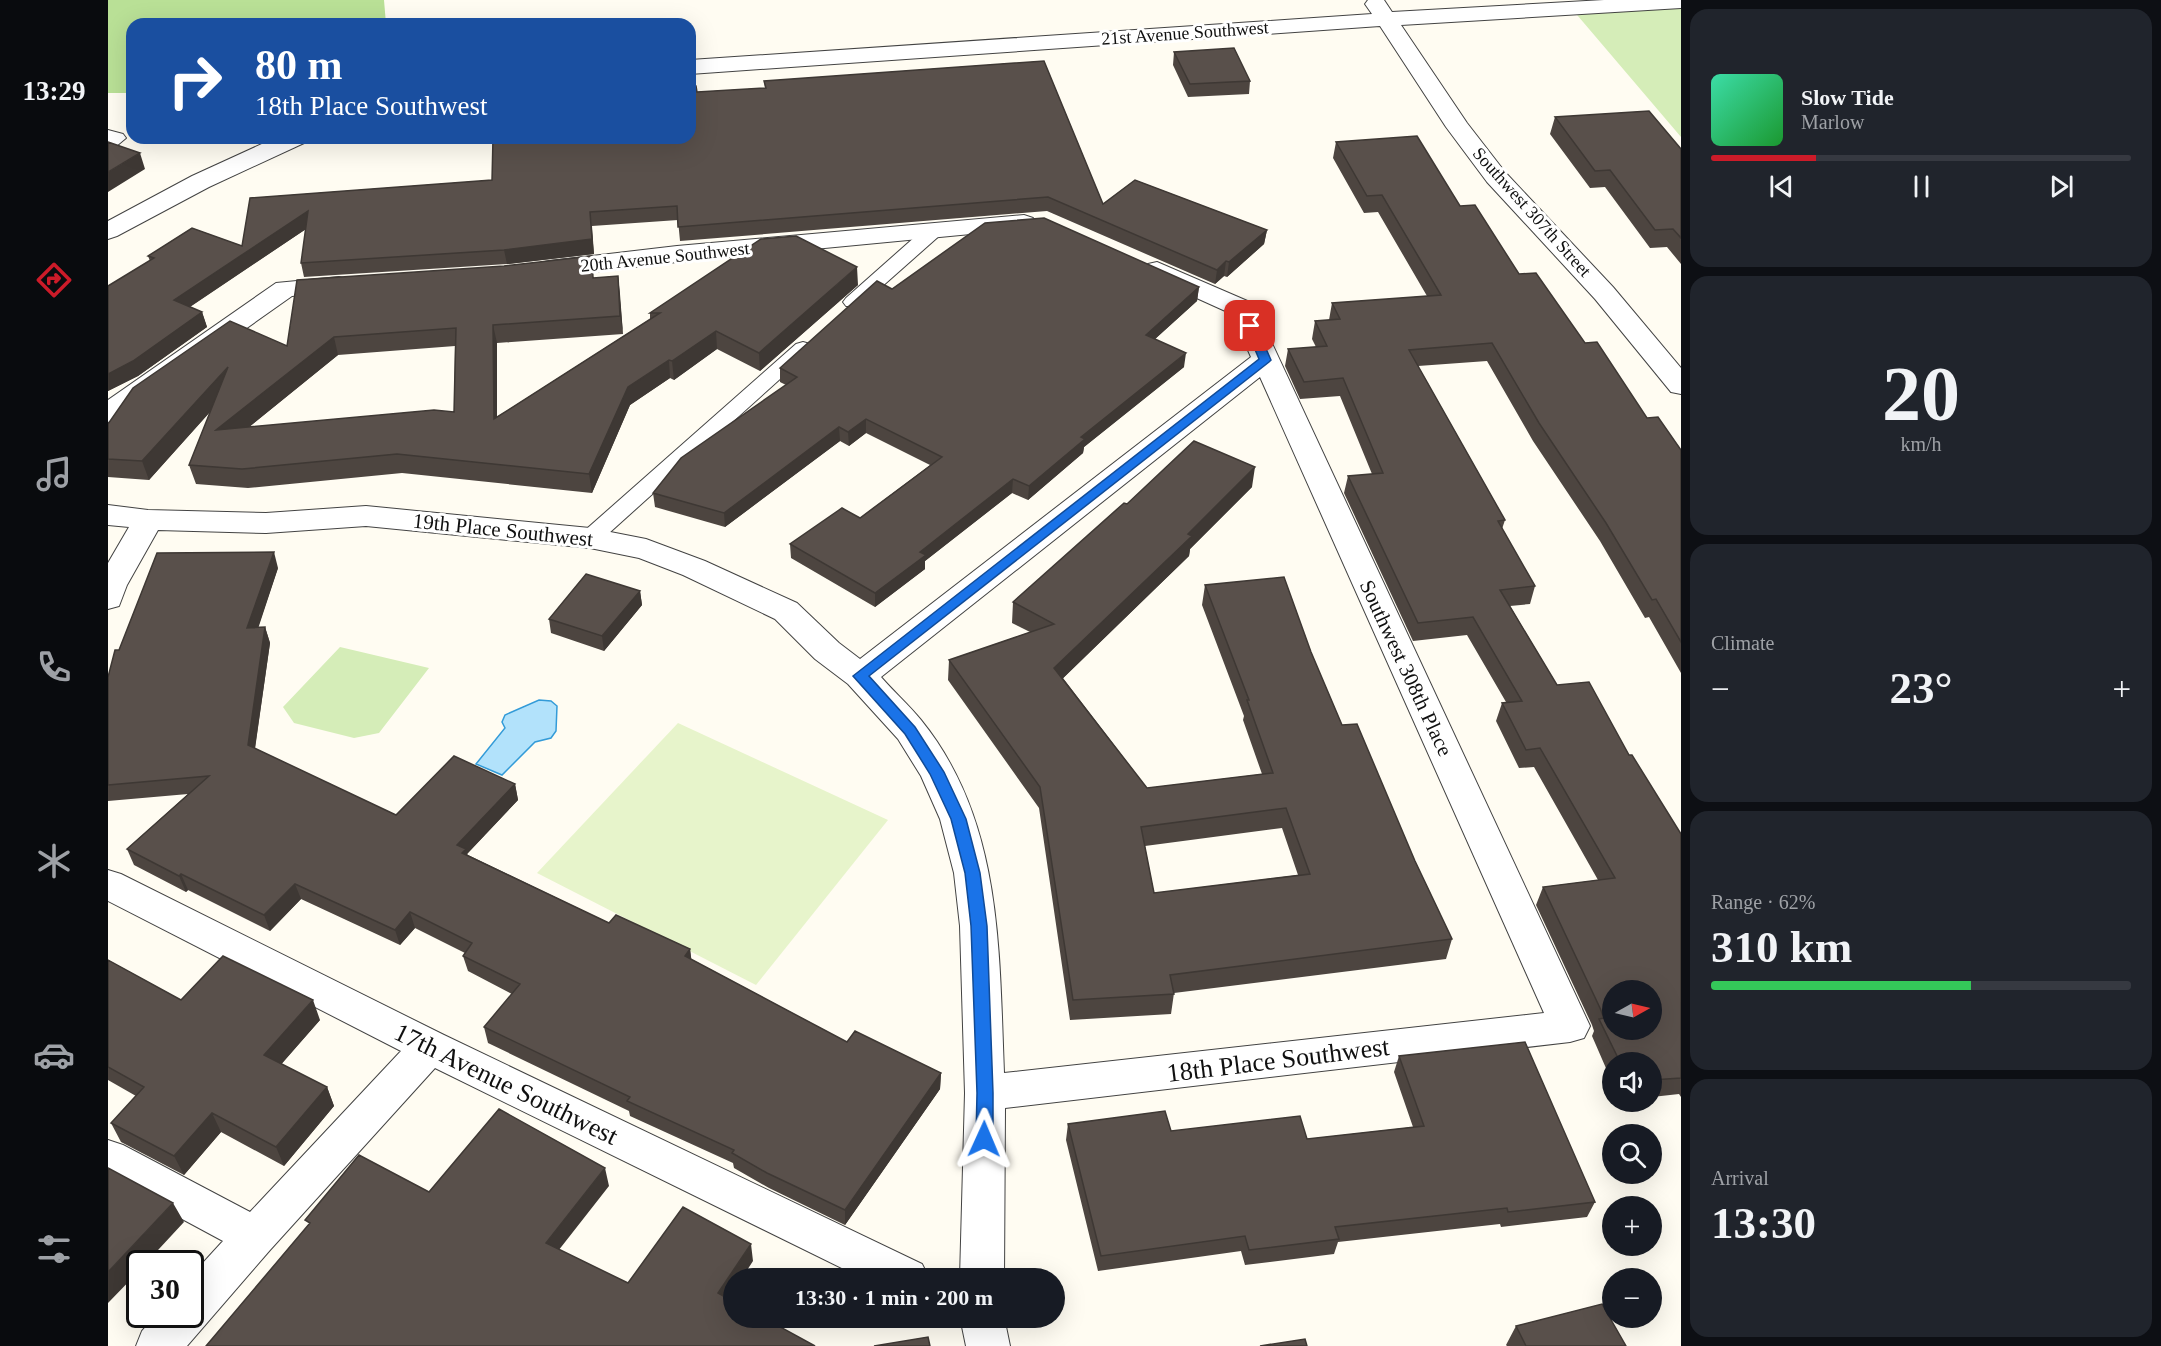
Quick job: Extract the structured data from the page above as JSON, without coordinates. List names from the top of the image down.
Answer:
{
  "streets": {
    "street": [
      "21st Avenue Southwest",
      "Southwest 307th Street",
      "20th Avenue Southwest",
      "19th Place Southwest",
      "Southwest 308th Place",
      "18th Place Southwest",
      "17th Avenue Southwest"
    ]
  },
  "crossings": [
    ["21st Avenue Southwest", "Southwest 307th Street"],
    ["19th Place Southwest", "18th Place Southwest"],
    ["Southwest 308th Place", "18th Place Southwest"]
  ],
  "north": "right",
  "page": {
    "tabs": "13:29",
    "turn": ["80 m", "18th Place Southwest"],
    "song": ["Slow Tide", "Marlow"],
    "tile": [
      ["20", "km/h"],
      "Climate",
      ["Range · 62%", "310 km"],
      ["Arrival", "13:30"]
    ],
    "heat": ["−", "23°", "+"],
    "map_buttons": ["+", "−"],
    "limit": "30",
    "trip": "13:30 · 1 min · 200 m"
  }
}
